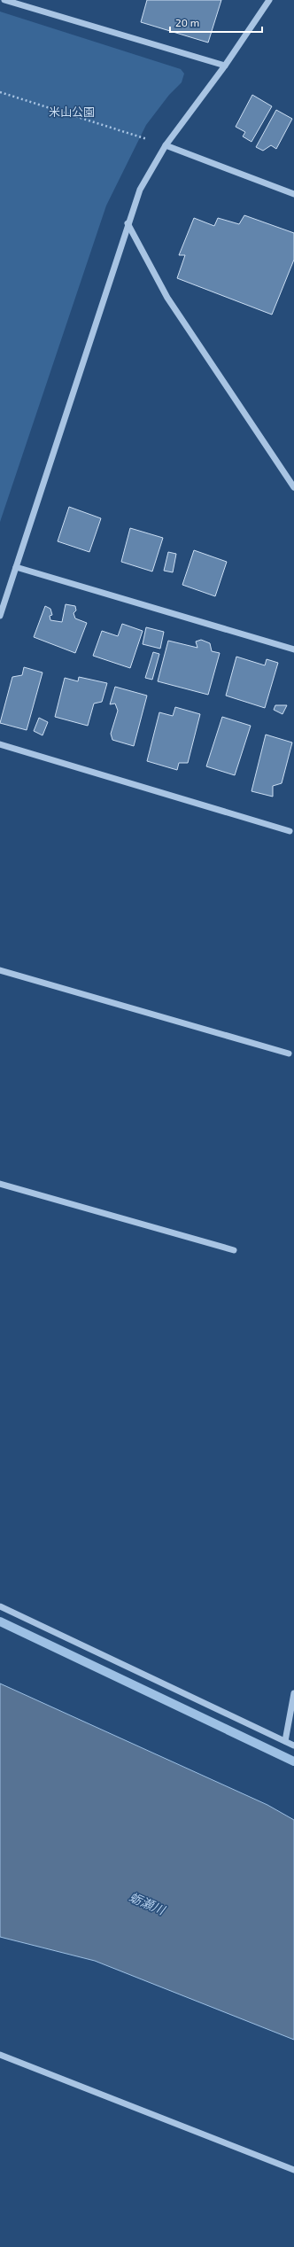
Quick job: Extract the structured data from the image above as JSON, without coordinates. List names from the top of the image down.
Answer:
{
  "water": ["蛎瀬川"],
  "parks": ["米山公園"],
  "scale_bar": "20 m"
}
